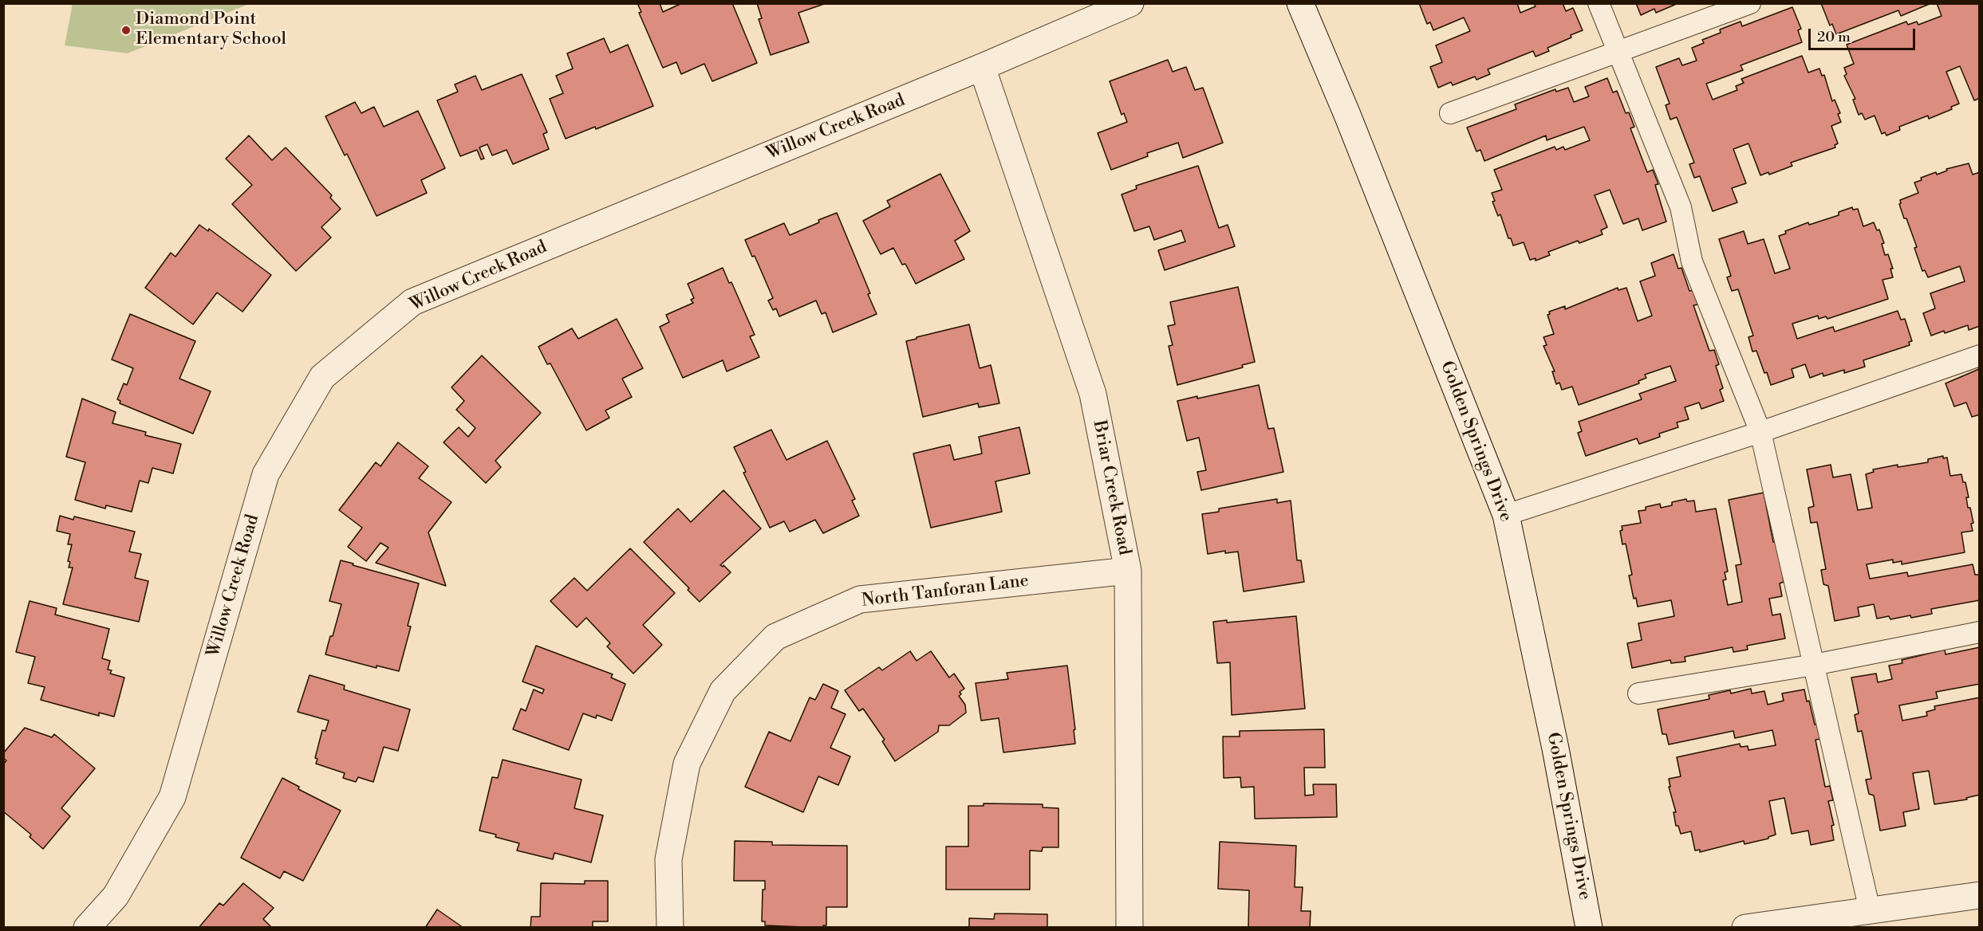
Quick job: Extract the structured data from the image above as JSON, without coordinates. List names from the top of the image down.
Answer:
{
  "streets": {
    "street": [
      "Willow Creek Road",
      "Golden Springs Drive",
      "Briar Creek Road",
      "North Tanforan Lane"
    ]
  },
  "crossings": [
    ["Willow Creek Road", "Briar Creek Road"],
    ["Briar Creek Road", "North Tanforan Lane"]
  ],
  "places": ["Diamond Point Elementary School"],
  "scale_bar": "20 m"
}
